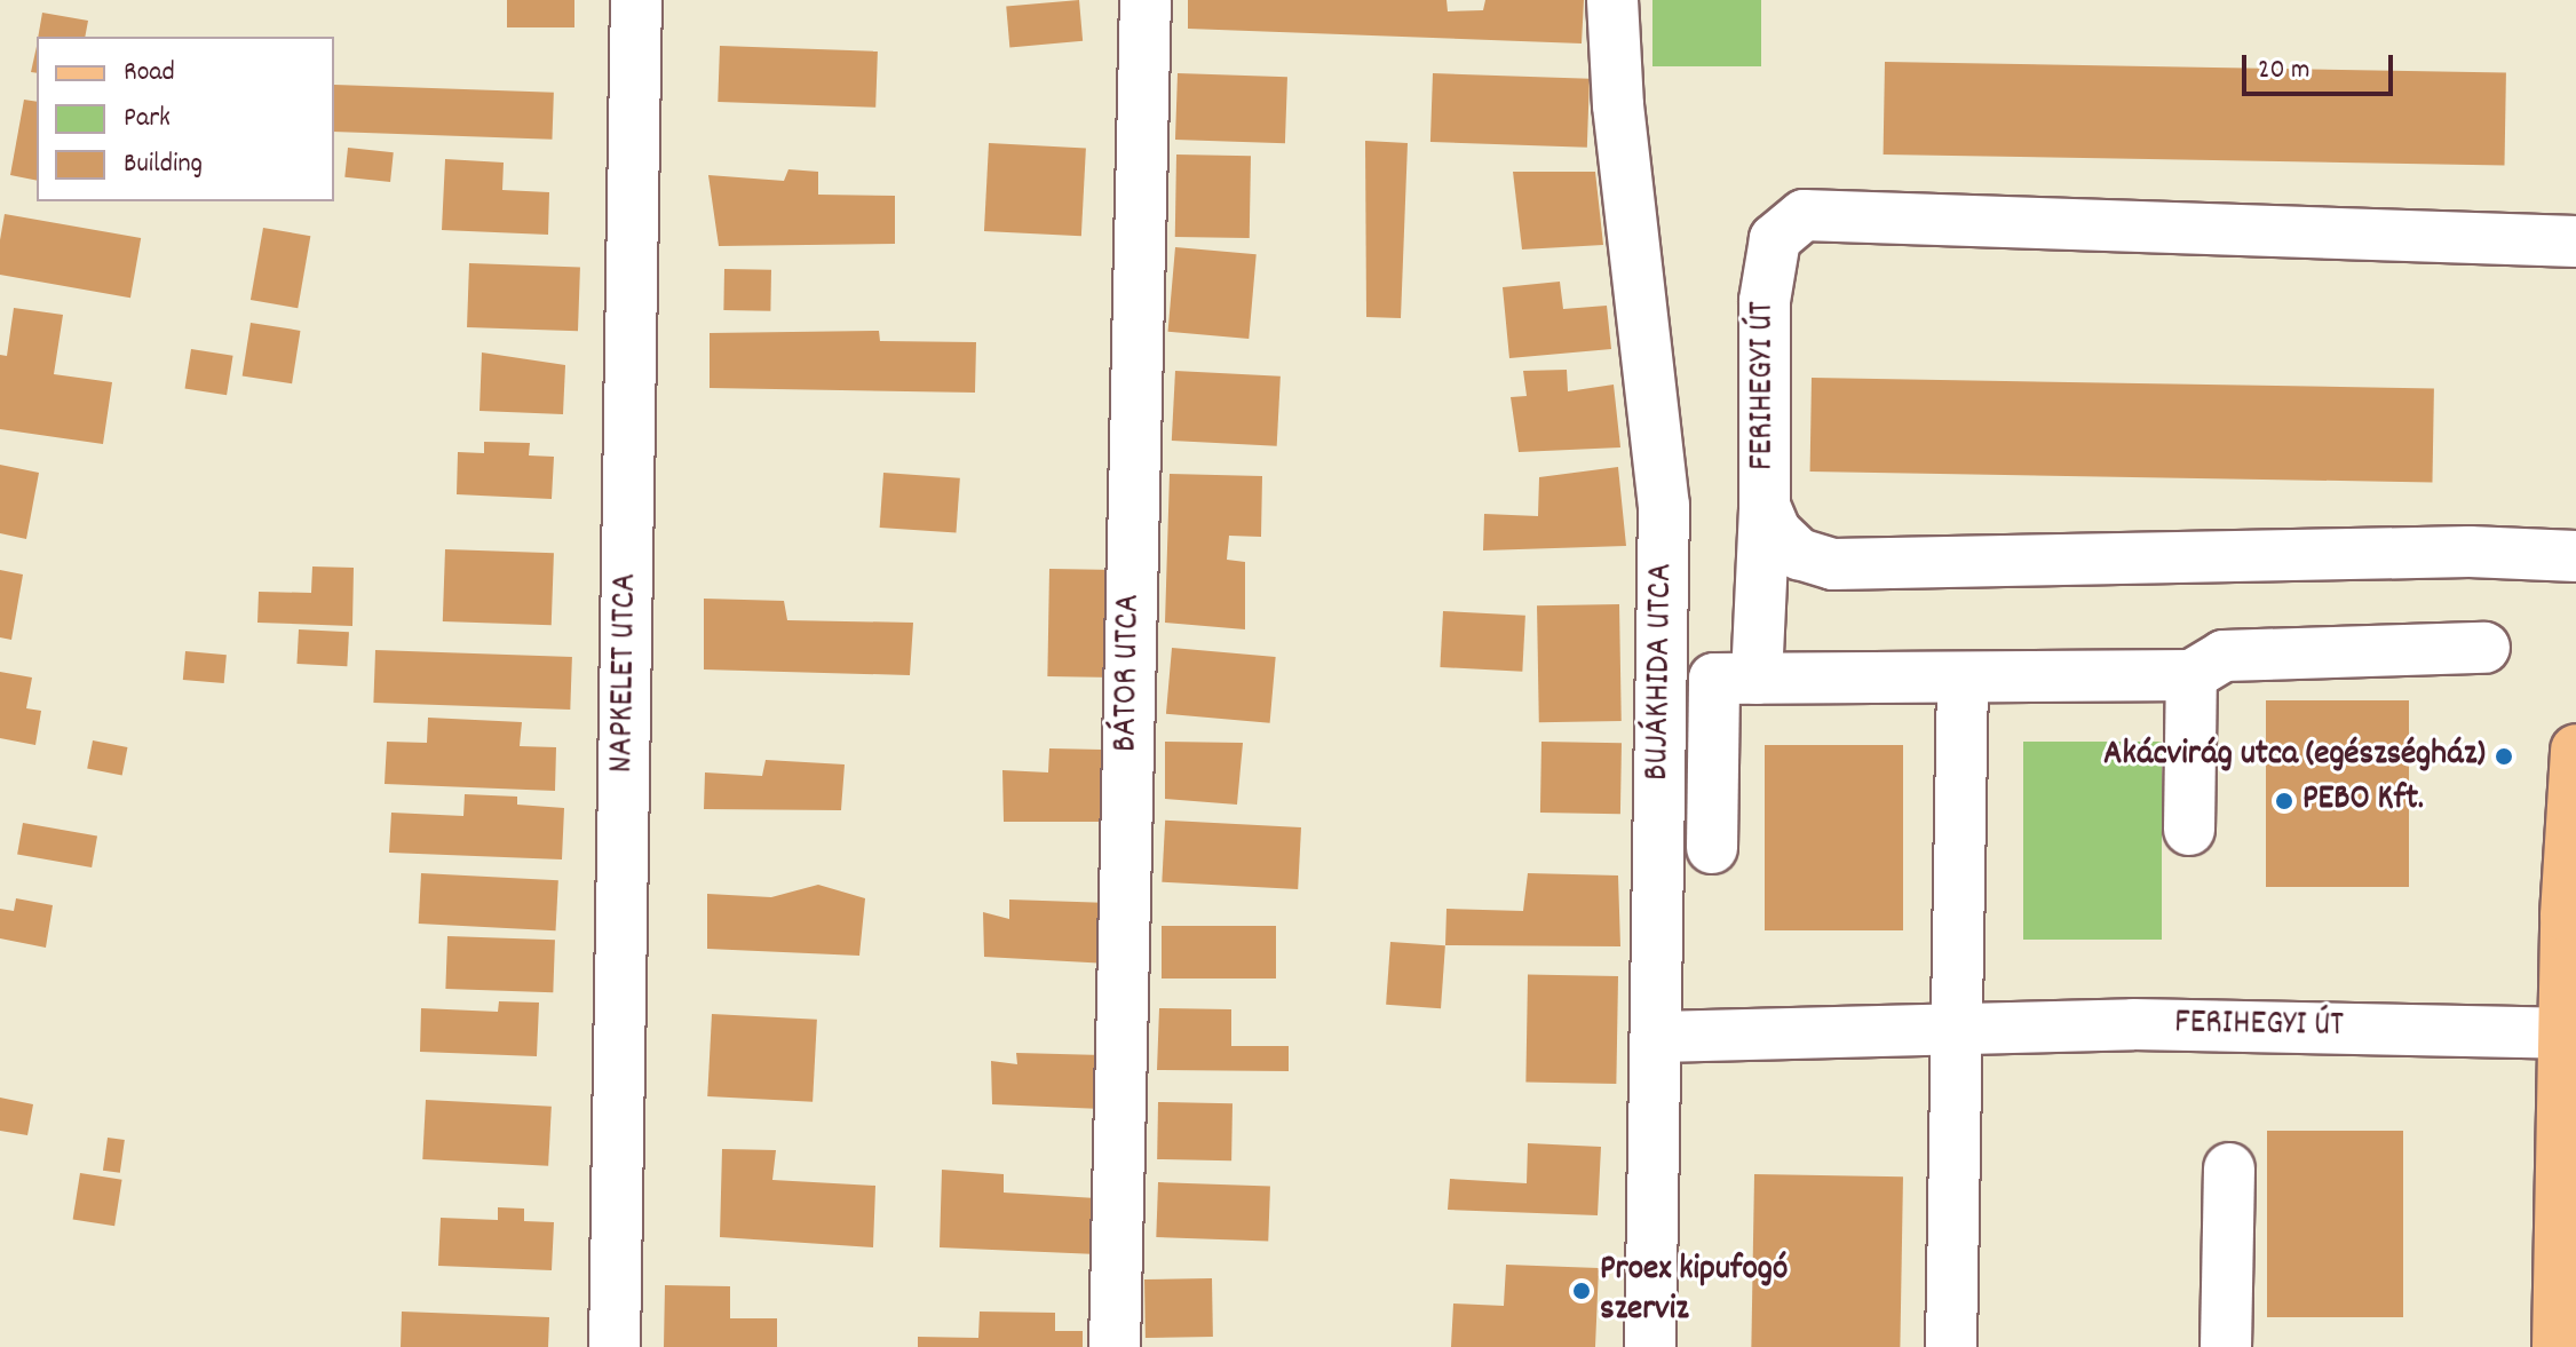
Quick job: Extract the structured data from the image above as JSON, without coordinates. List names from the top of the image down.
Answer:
{
  "streets": {
    "street": [
      "FERIHEGYI ÚT",
      "BUJÁKHIDA UTCA",
      "NAPKELET UTCA",
      "BÁTOR UTCA"
    ]
  },
  "crossings": [
    ["FERIHEGYI ÚT", "BUJÁKHIDA UTCA"]
  ],
  "places": ["Akácvirág utca (egészségház)", "PEBO Kft.", "Proex kipufogó szerviz"],
  "legend": ["Road", "Park", "Building"],
  "scale_bar": "20 m"
}
